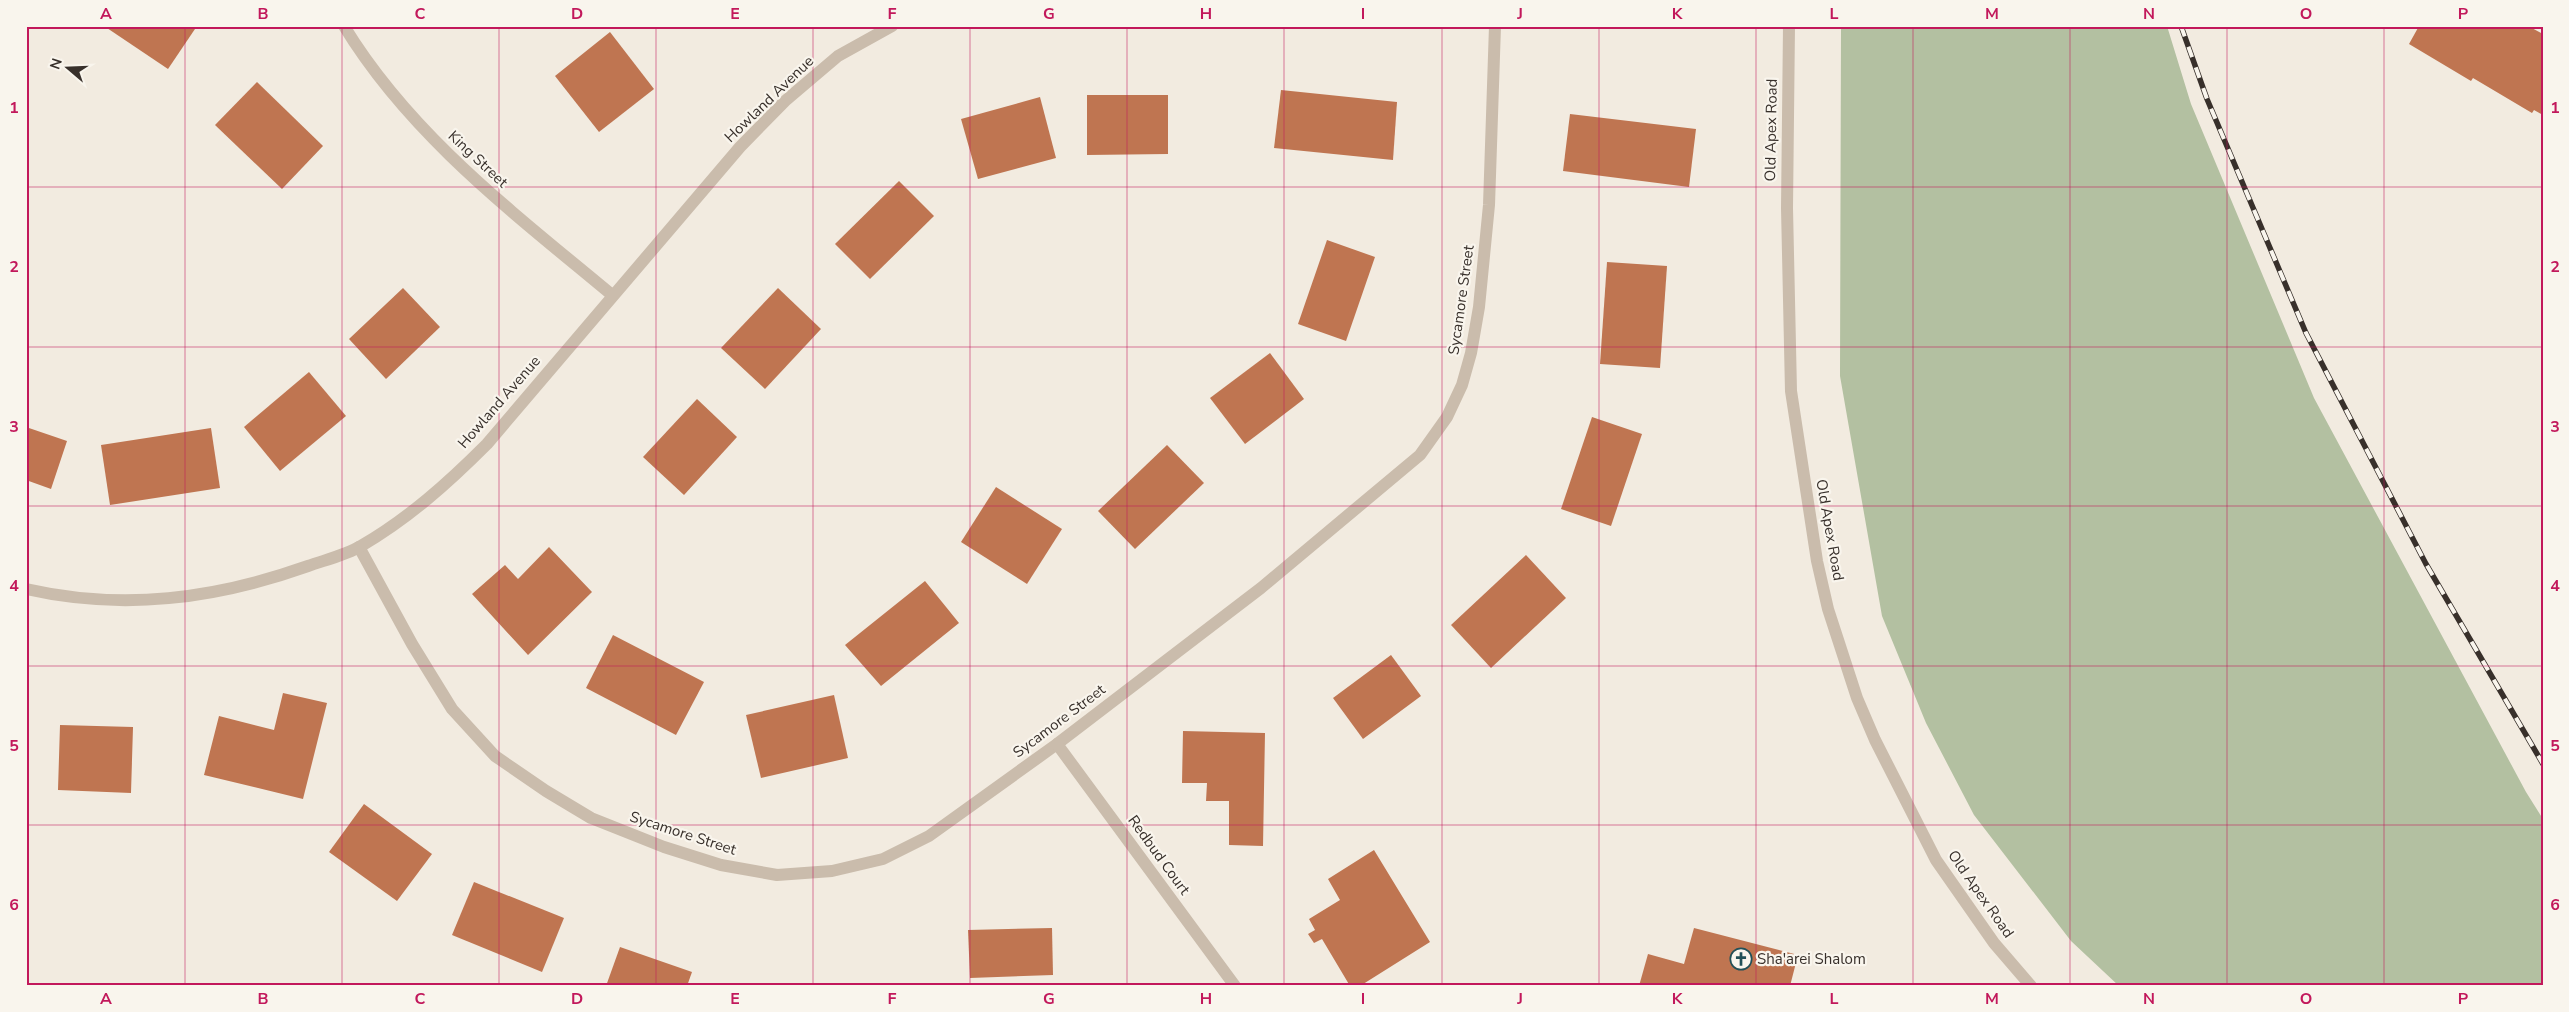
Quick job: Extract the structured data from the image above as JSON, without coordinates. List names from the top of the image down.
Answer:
{
  "streets": {
    "street": [
      "Howland Avenue",
      "Old Apex Road",
      "King Street",
      "Sycamore Street",
      "Redbud Court"
    ]
  },
  "crossings": [
    ["Howland Avenue", "King Street"],
    ["Howland Avenue", "Sycamore Street"],
    ["Sycamore Street", "Redbud Court"]
  ],
  "places": {
    "church": ["Sha'arei Shalom"]
  },
  "north": "left",
  "grid": {
    "columns": [
      "A",
      "B",
      "C",
      "D",
      "E",
      "F",
      "G",
      "H",
      "I",
      "J",
      "K",
      "L",
      "M",
      "N",
      "O",
      "P"
    ],
    "rows": [
      "1",
      "2",
      "3",
      "4",
      "5",
      "6"
    ]
  }
}
